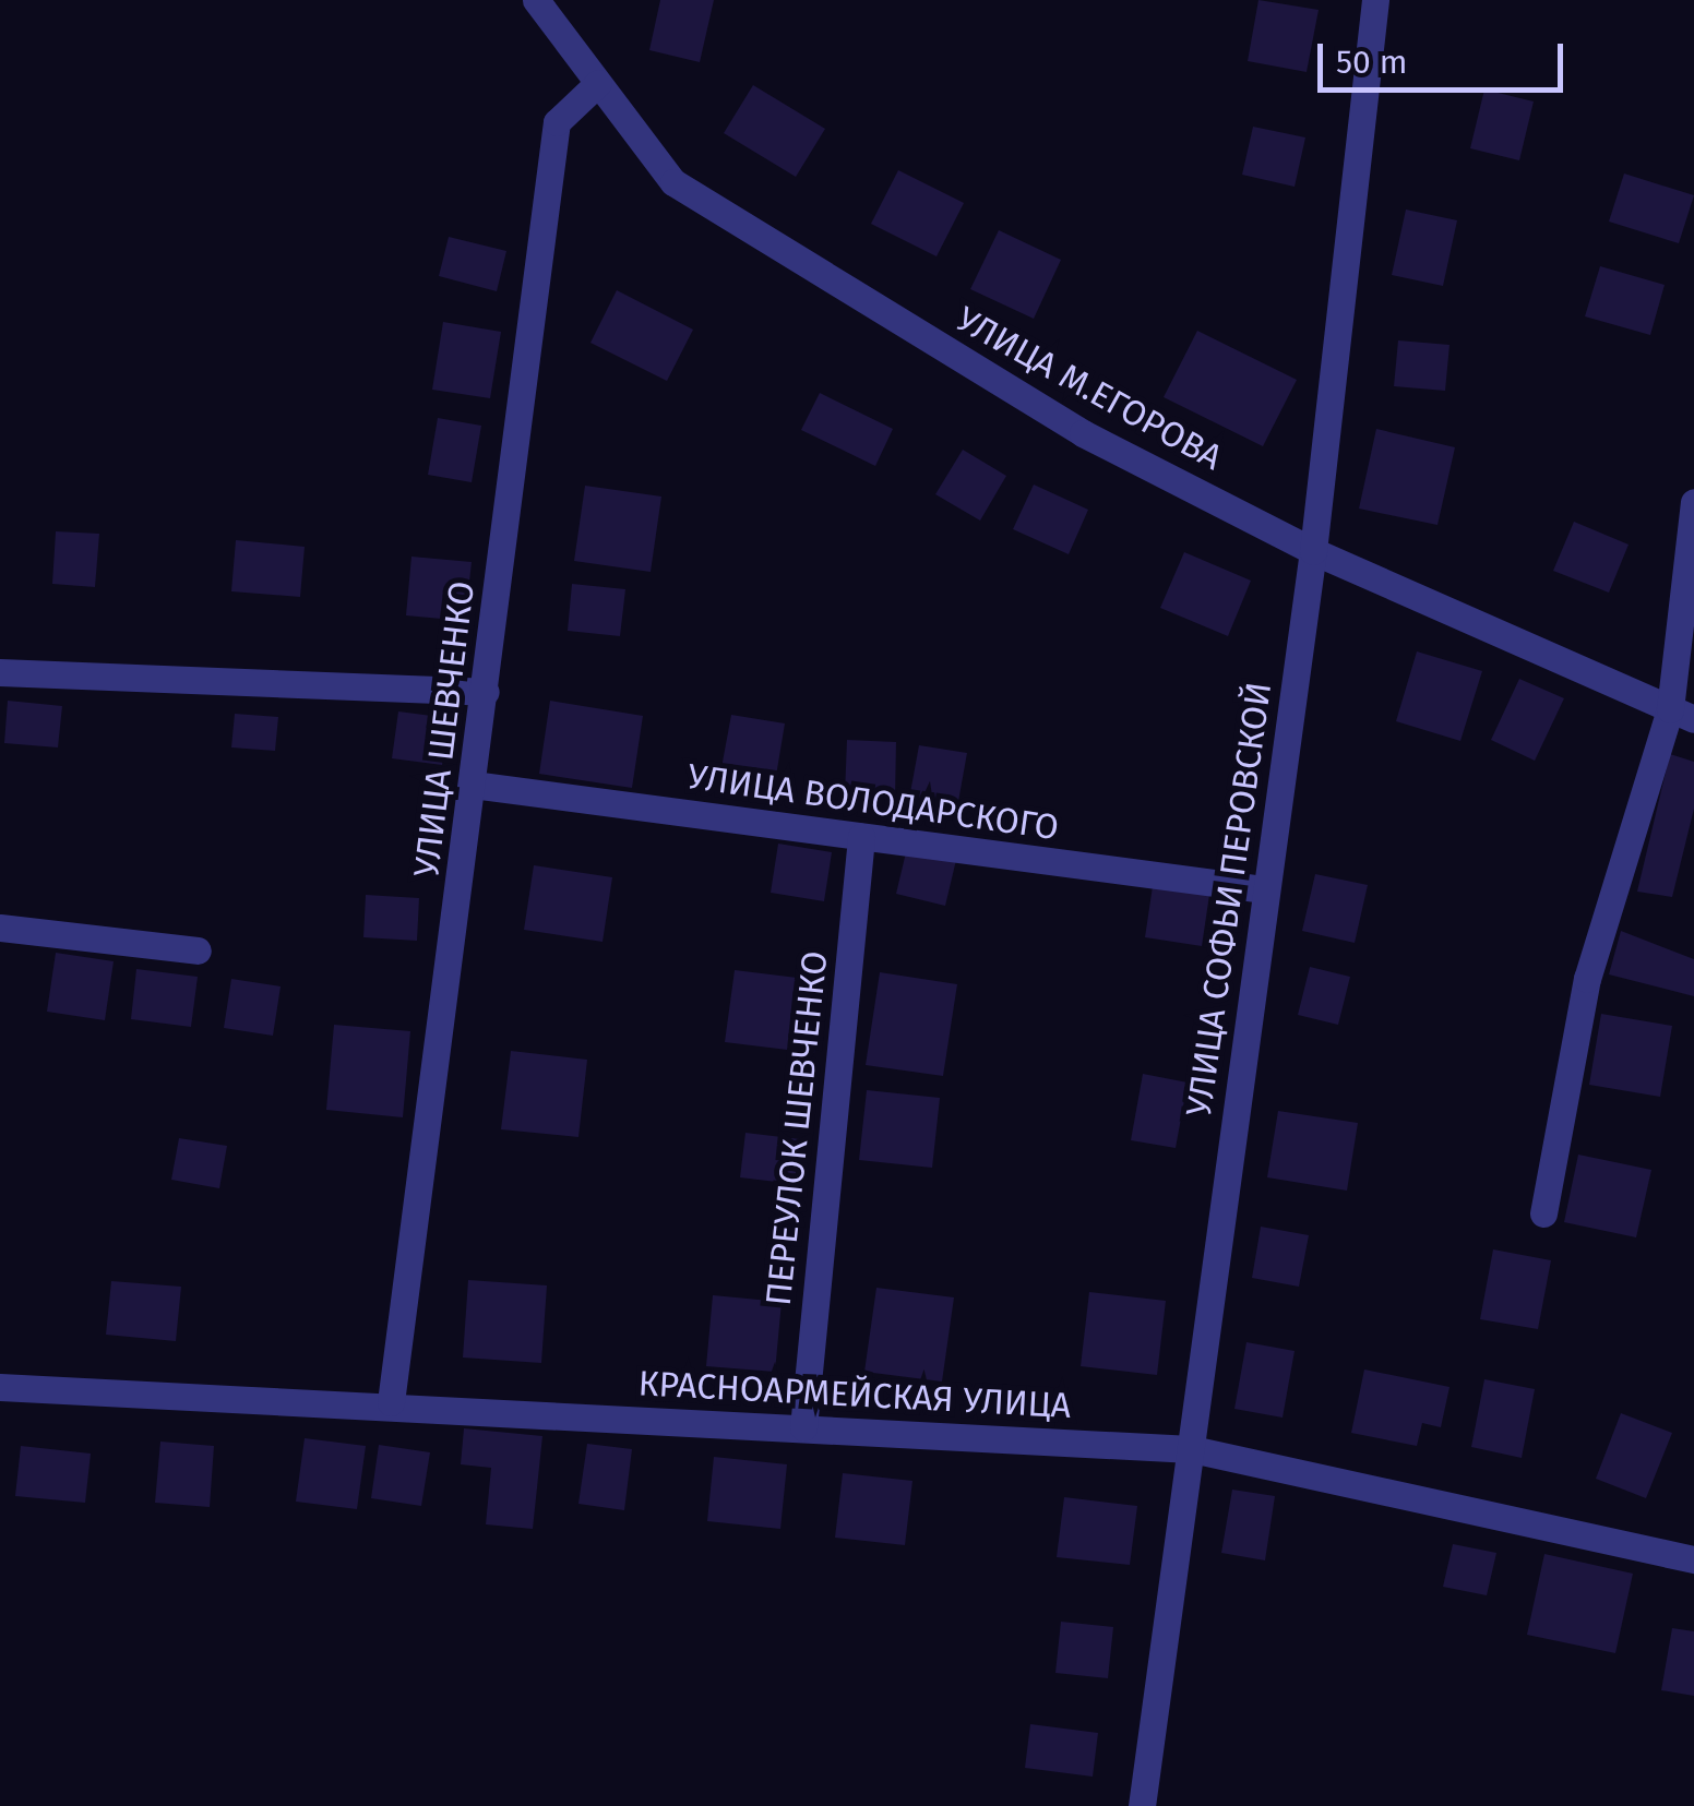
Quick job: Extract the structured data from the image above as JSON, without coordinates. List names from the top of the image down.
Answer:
{
  "streets": {
    "street": [
      "УЛИЦА М.ЕГОРОВА",
      "УЛИЦА ШЕВЧЕНКО",
      "УЛИЦА ВОЛОДАРСКОГО",
      "УЛИЦА СОФЬИ ПЕРОВСКОЙ",
      "ПЕРЕУЛОК ШЕВЧЕНКО",
      "КРАСНОАРМЕЙСКАЯ УЛИЦА"
    ]
  },
  "crossings": [
    ["УЛИЦА М.ЕГОРОВА", "УЛИЦА ШЕВЧЕНКО"],
    ["УЛИЦА М.ЕГОРОВА", "УЛИЦА СОФЬИ ПЕРОВСКОЙ"],
    ["УЛИЦА ШЕВЧЕНКО", "УЛИЦА ВОЛОДАРСКОГО"],
    ["УЛИЦА ШЕВЧЕНКО", "КРАСНОАРМЕЙСКАЯ УЛИЦА"],
    ["УЛИЦА ВОЛОДАРСКОГО", "УЛИЦА СОФЬИ ПЕРОВСКОЙ"],
    ["УЛИЦА ВОЛОДАРСКОГО", "ПЕРЕУЛОК ШЕВЧЕНКО"],
    ["УЛИЦА СОФЬИ ПЕРОВСКОЙ", "КРАСНОАРМЕЙСКАЯ УЛИЦА"],
    ["ПЕРЕУЛОК ШЕВЧЕНКО", "КРАСНОАРМЕЙСКАЯ УЛИЦА"]
  ],
  "scale_bar": "50 m"
}
